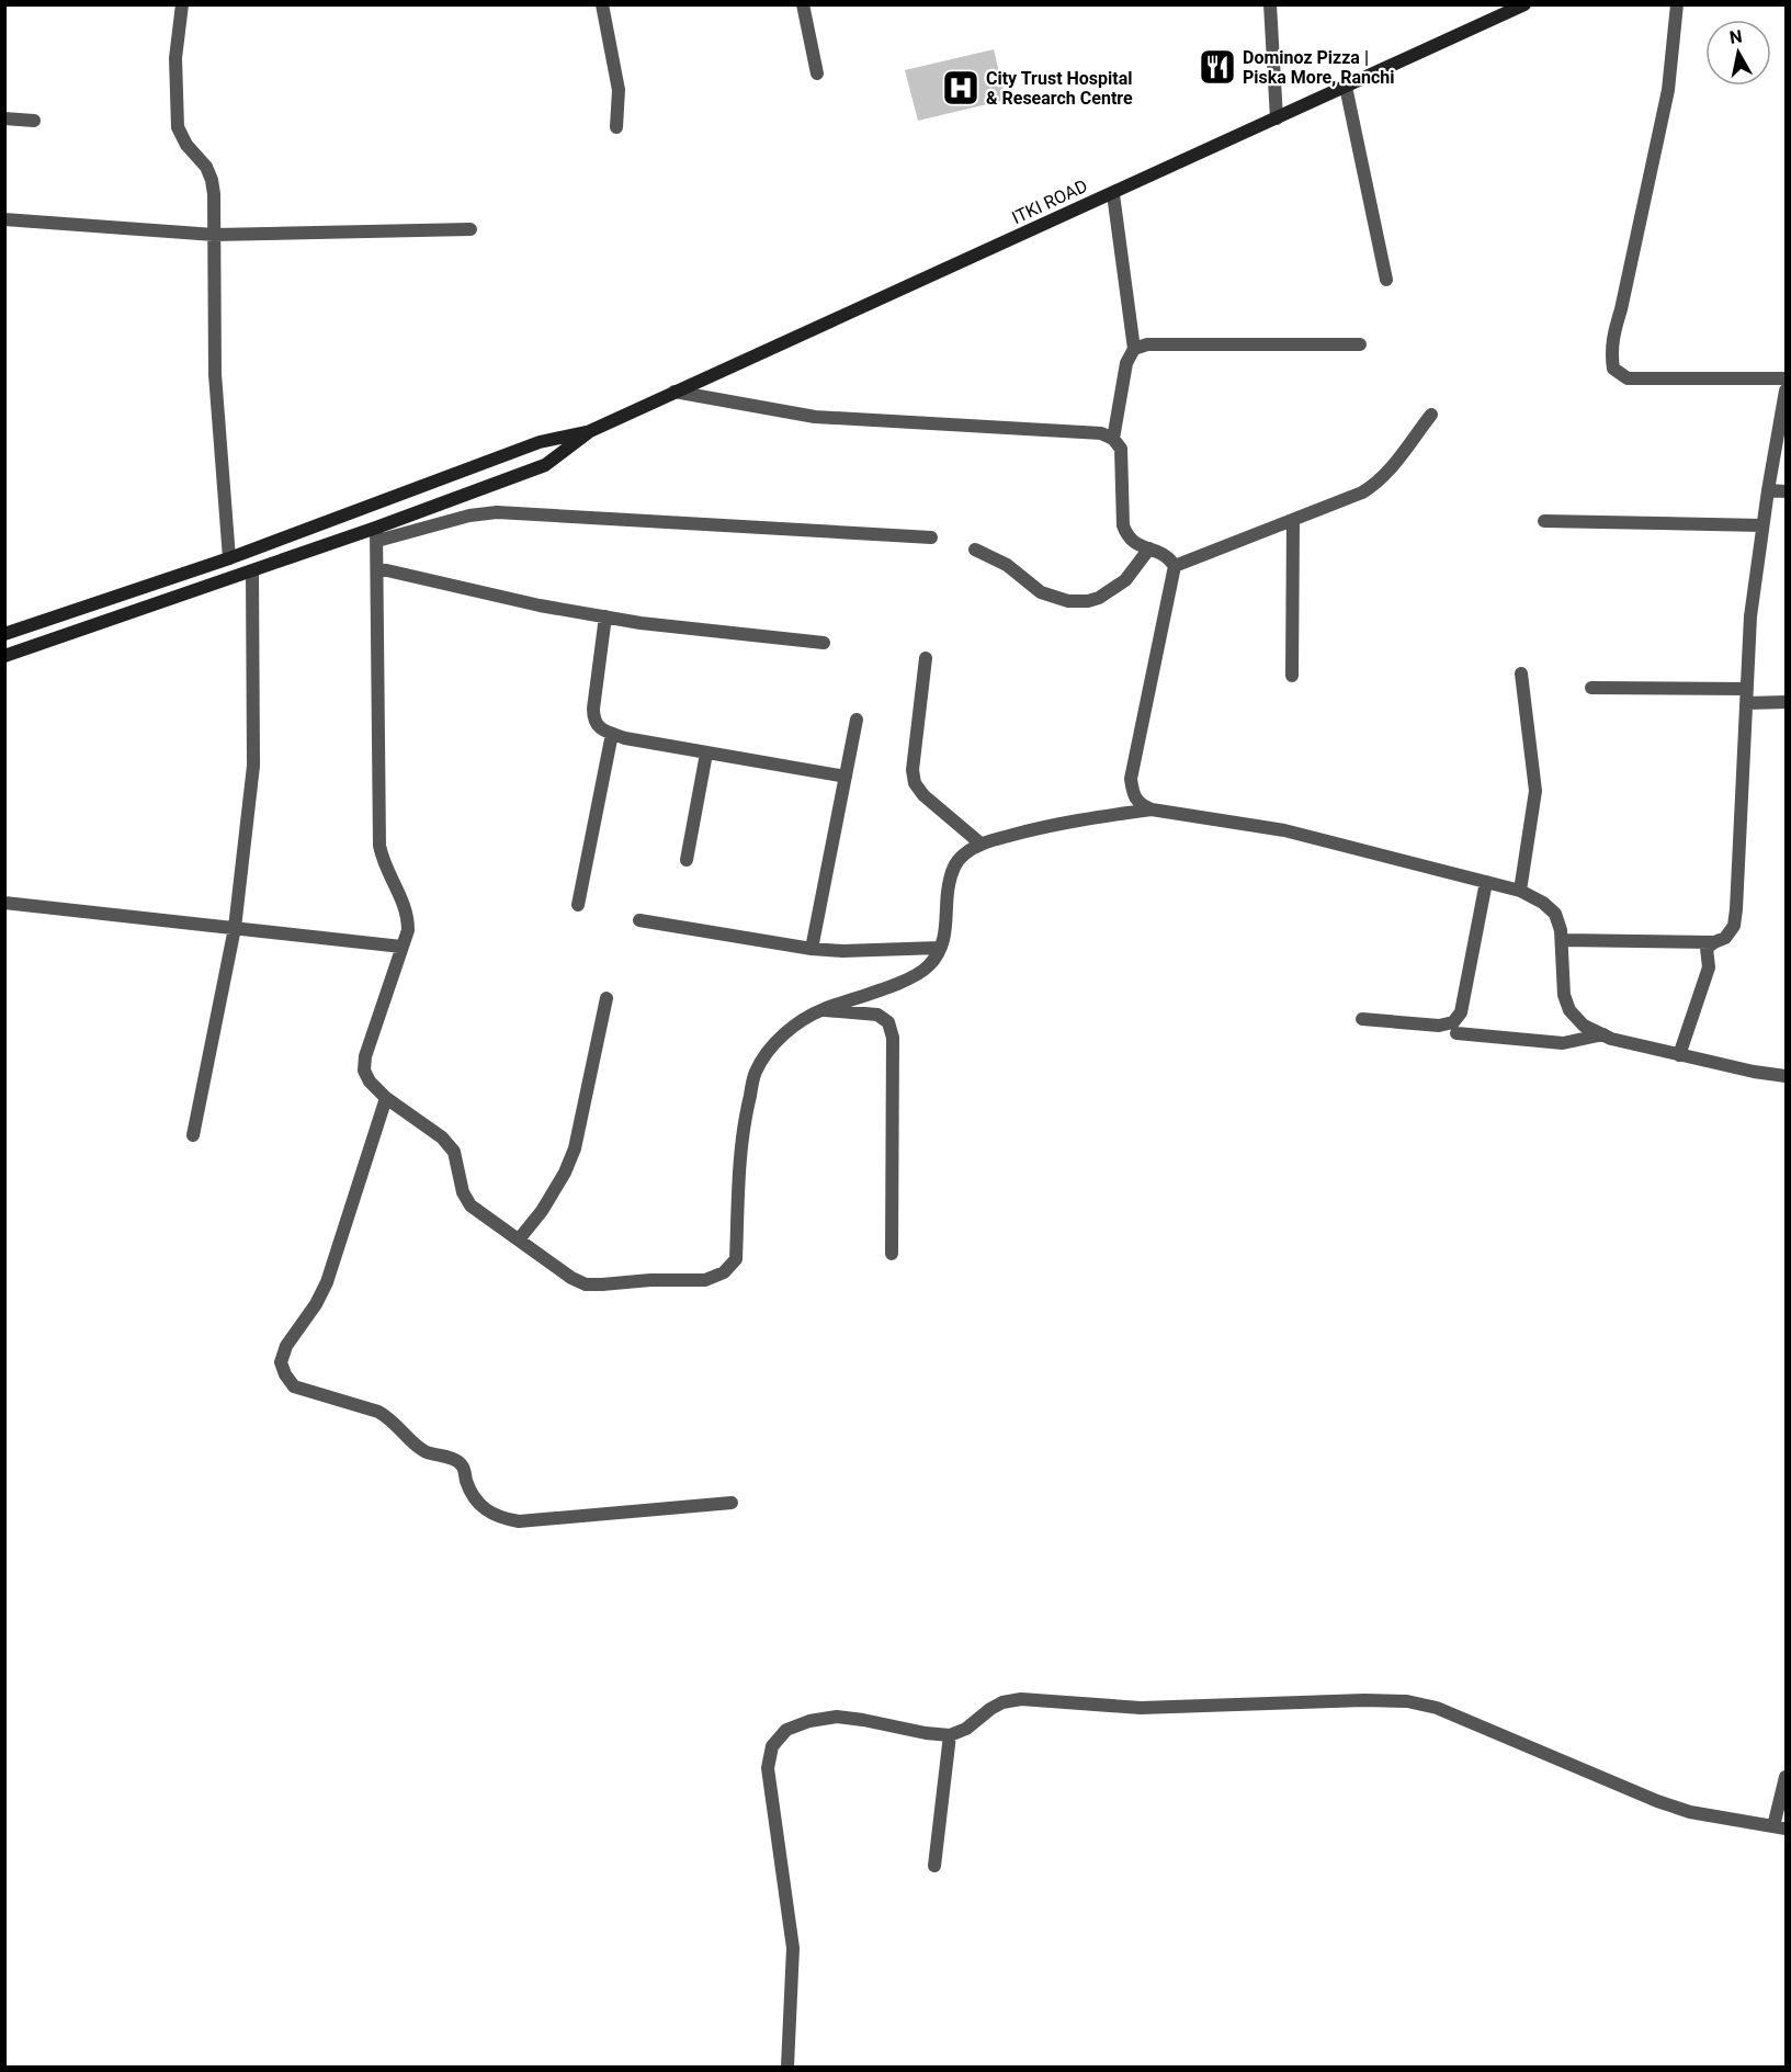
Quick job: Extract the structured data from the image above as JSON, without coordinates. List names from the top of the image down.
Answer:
{
  "streets": {
    "street": ["ITKI ROAD"]
  },
  "places": {
    "restaurant": ["Dominoz Pizza | Piska More, Ranchi"],
    "hospital": ["City Trust Hospital & Research Centre"]
  },
  "north": "top"
}
